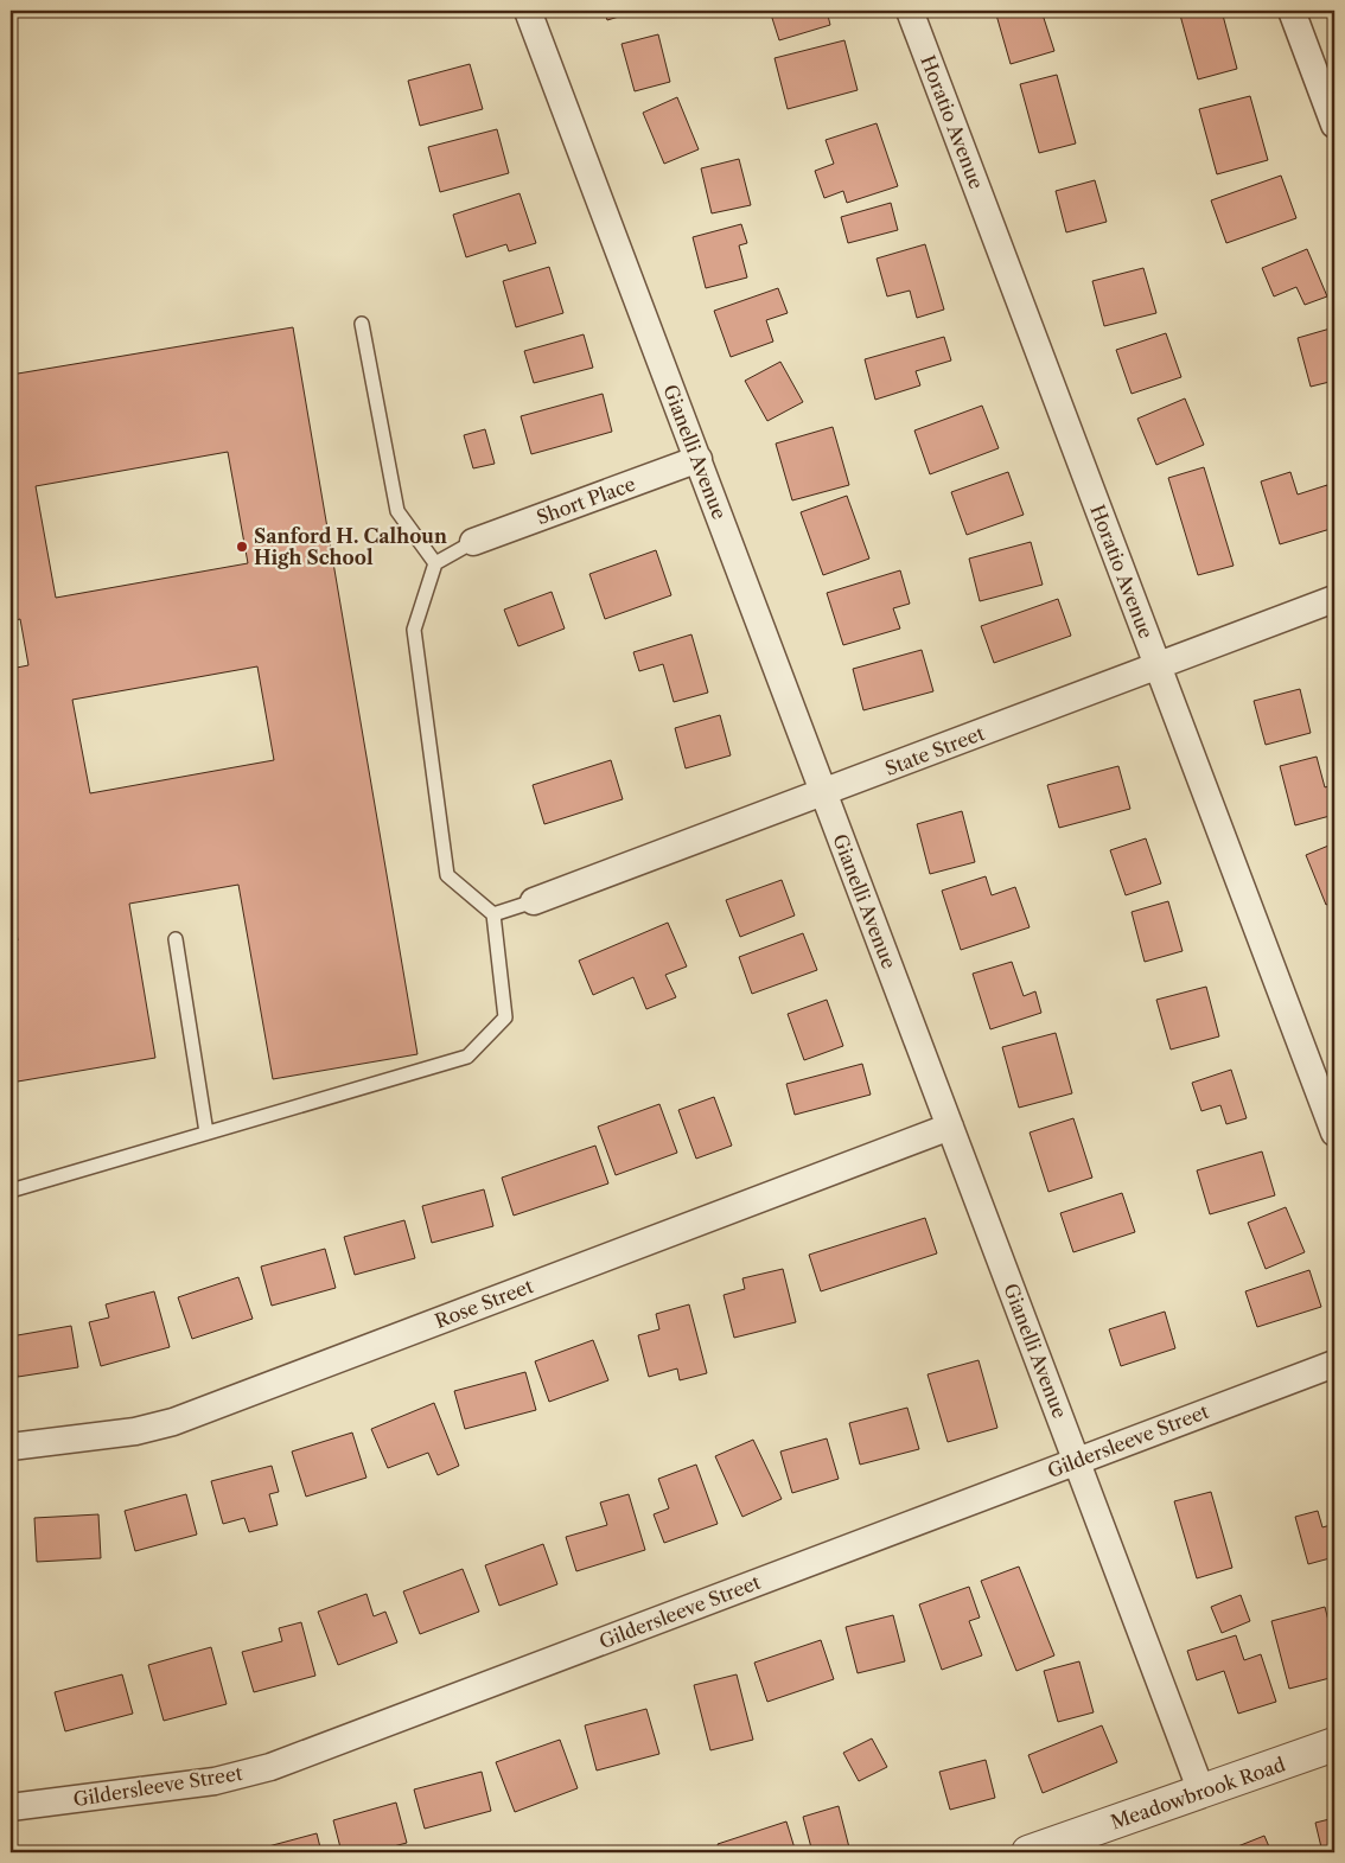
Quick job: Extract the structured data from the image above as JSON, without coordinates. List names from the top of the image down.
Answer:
{
  "streets": {
    "street": [
      "Horatio Avenue",
      "Gianelli Avenue",
      "Short Place",
      "State Street",
      "Rose Street",
      "Gildersleeve Street",
      "Meadowbrook Road"
    ]
  },
  "crossings": [
    ["Horatio Avenue", "State Street"],
    ["Gianelli Avenue", "Short Place"],
    ["Gianelli Avenue", "State Street"],
    ["Gianelli Avenue", "Rose Street"],
    ["Gianelli Avenue", "Gildersleeve Street"],
    ["Gianelli Avenue", "Meadowbrook Road"]
  ],
  "places": ["Sanford H. Calhoun High School"]
}
